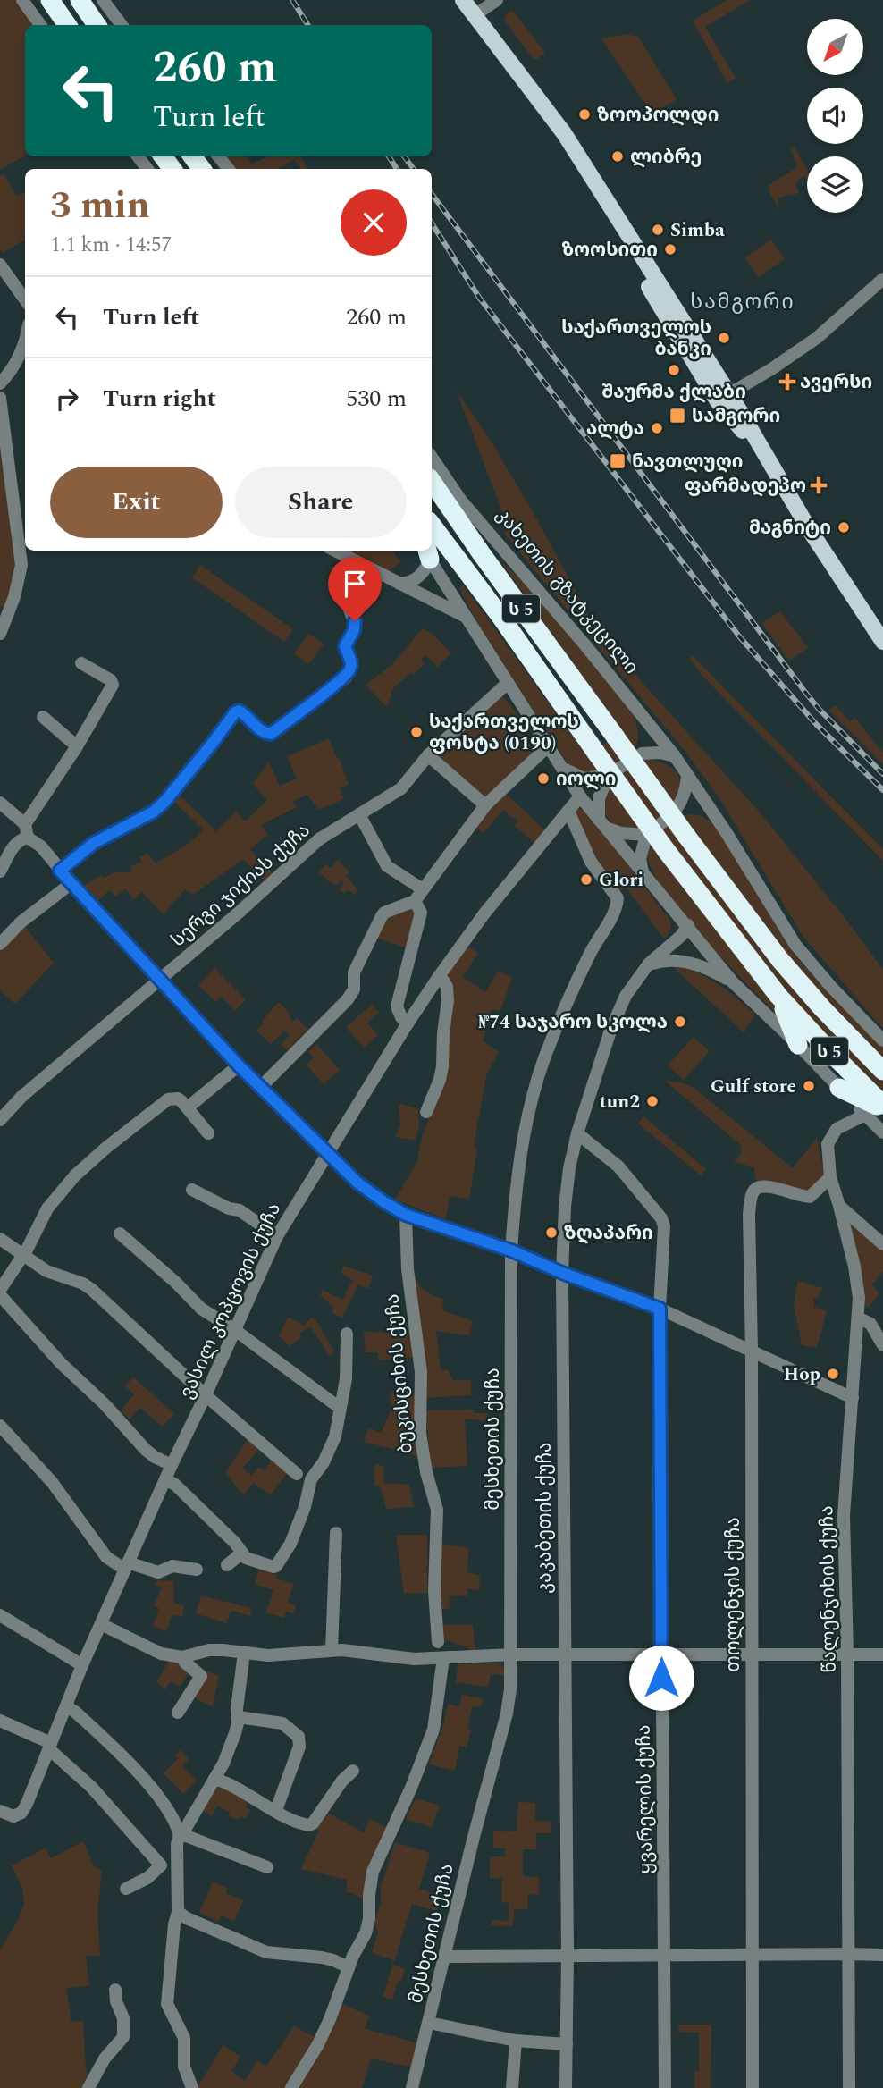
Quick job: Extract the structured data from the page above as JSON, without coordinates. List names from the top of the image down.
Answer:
{
  "streets": {
    "highway": ["ს 5"],
    "street": [
      "კახეთის გზატკეცილი",
      "სერგი ჯიქიას ქუჩა",
      "ვასილ კოპცოვის ქუჩა",
      "ბუკისციხის ქუჩა",
      "მესხეთის ქუჩა",
      "კაკაბეთის ქუჩა",
      "წალენჯიხის ქუჩა",
      "თოლენჯის ქუჩა",
      "ყვარელის ქუჩა"
    ]
  },
  "crossings": [
    ["ს 5", "წალენჯიხის ქუჩა"],
    ["ვასილ კოპცოვის ქუჩა", "მესხეთის ქუჩა"],
    ["კაკაბეთის ქუჩა", "ყვარელის ქუჩა"],
    ["წალენჯიხის ქუჩა", "თოლენჯის ქუჩა"]
  ],
  "districts": ["სამგორი"],
  "places": {
    "other": [
      "ზოოპოლდი",
      "ლიბრე",
      "Simba",
      "ზოოსითი",
      "საქართველოს ბანკი",
      "შაურმა ქლაბი",
      "ალტა",
      "მაგნიტი",
      "საქართველოს ფოსტა (0190)",
      "იოლი",
      "Glori",
      "№74 საჯარო სკოლა",
      "Gulf store",
      "tun2",
      "ზღაპარი",
      "Нор"
    ],
    "health": ["ავერსი", "ფარმადეპო"],
    "transit": ["სამგორი", "ნავთლუღი"]
  },
  "north": "bottom left",
  "page": {
    "turn": ["260 m", "Turn left"],
    "heading": ["3 min", "1.1 km · 14:57"],
    "list": [
      {
        "name": "Turn left",
        "value": "260 m"
      },
      {
        "name": "Turn right",
        "value": "530 m"
      }
    ],
    "buttons": ["Exit", "Share"]
  }
}
